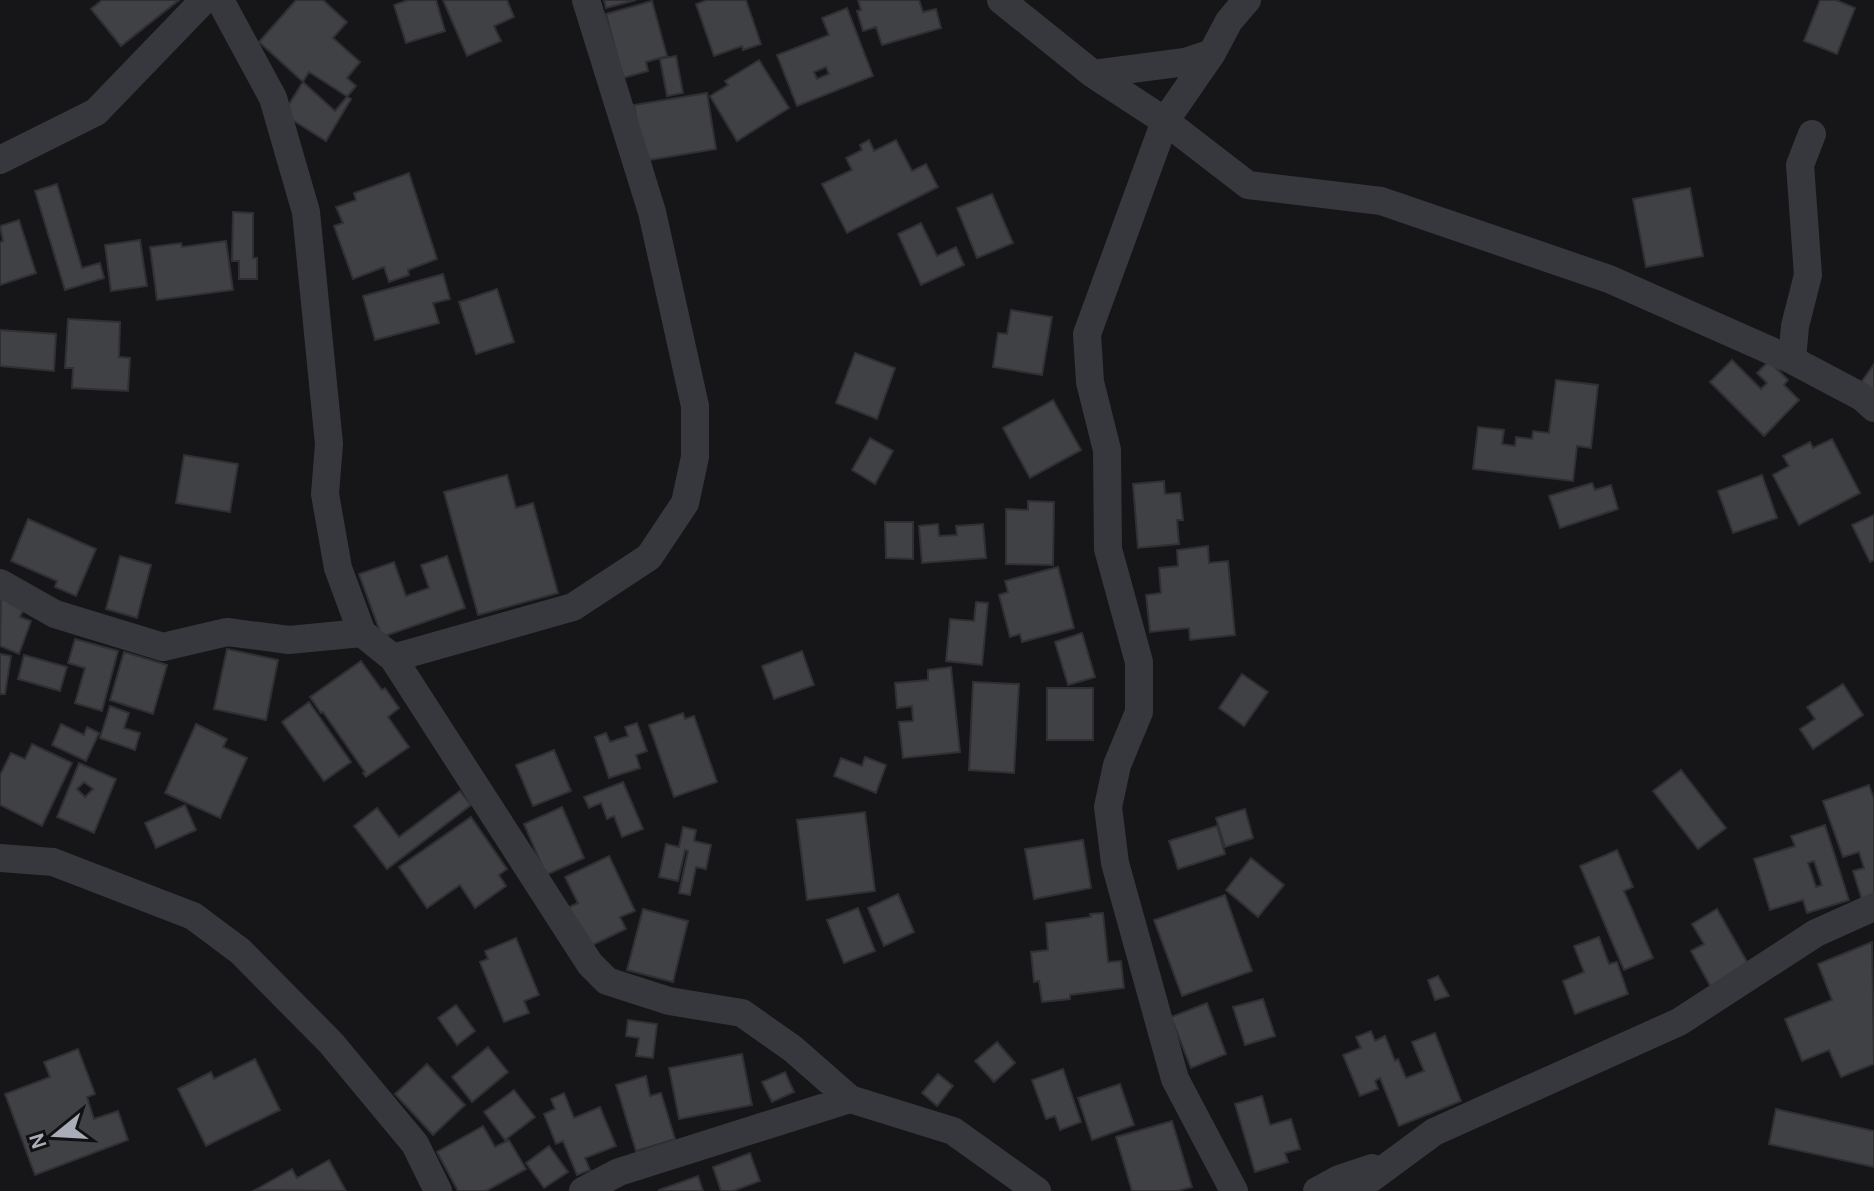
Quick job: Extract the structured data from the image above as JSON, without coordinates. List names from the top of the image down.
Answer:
{
  "north": "left"
}
